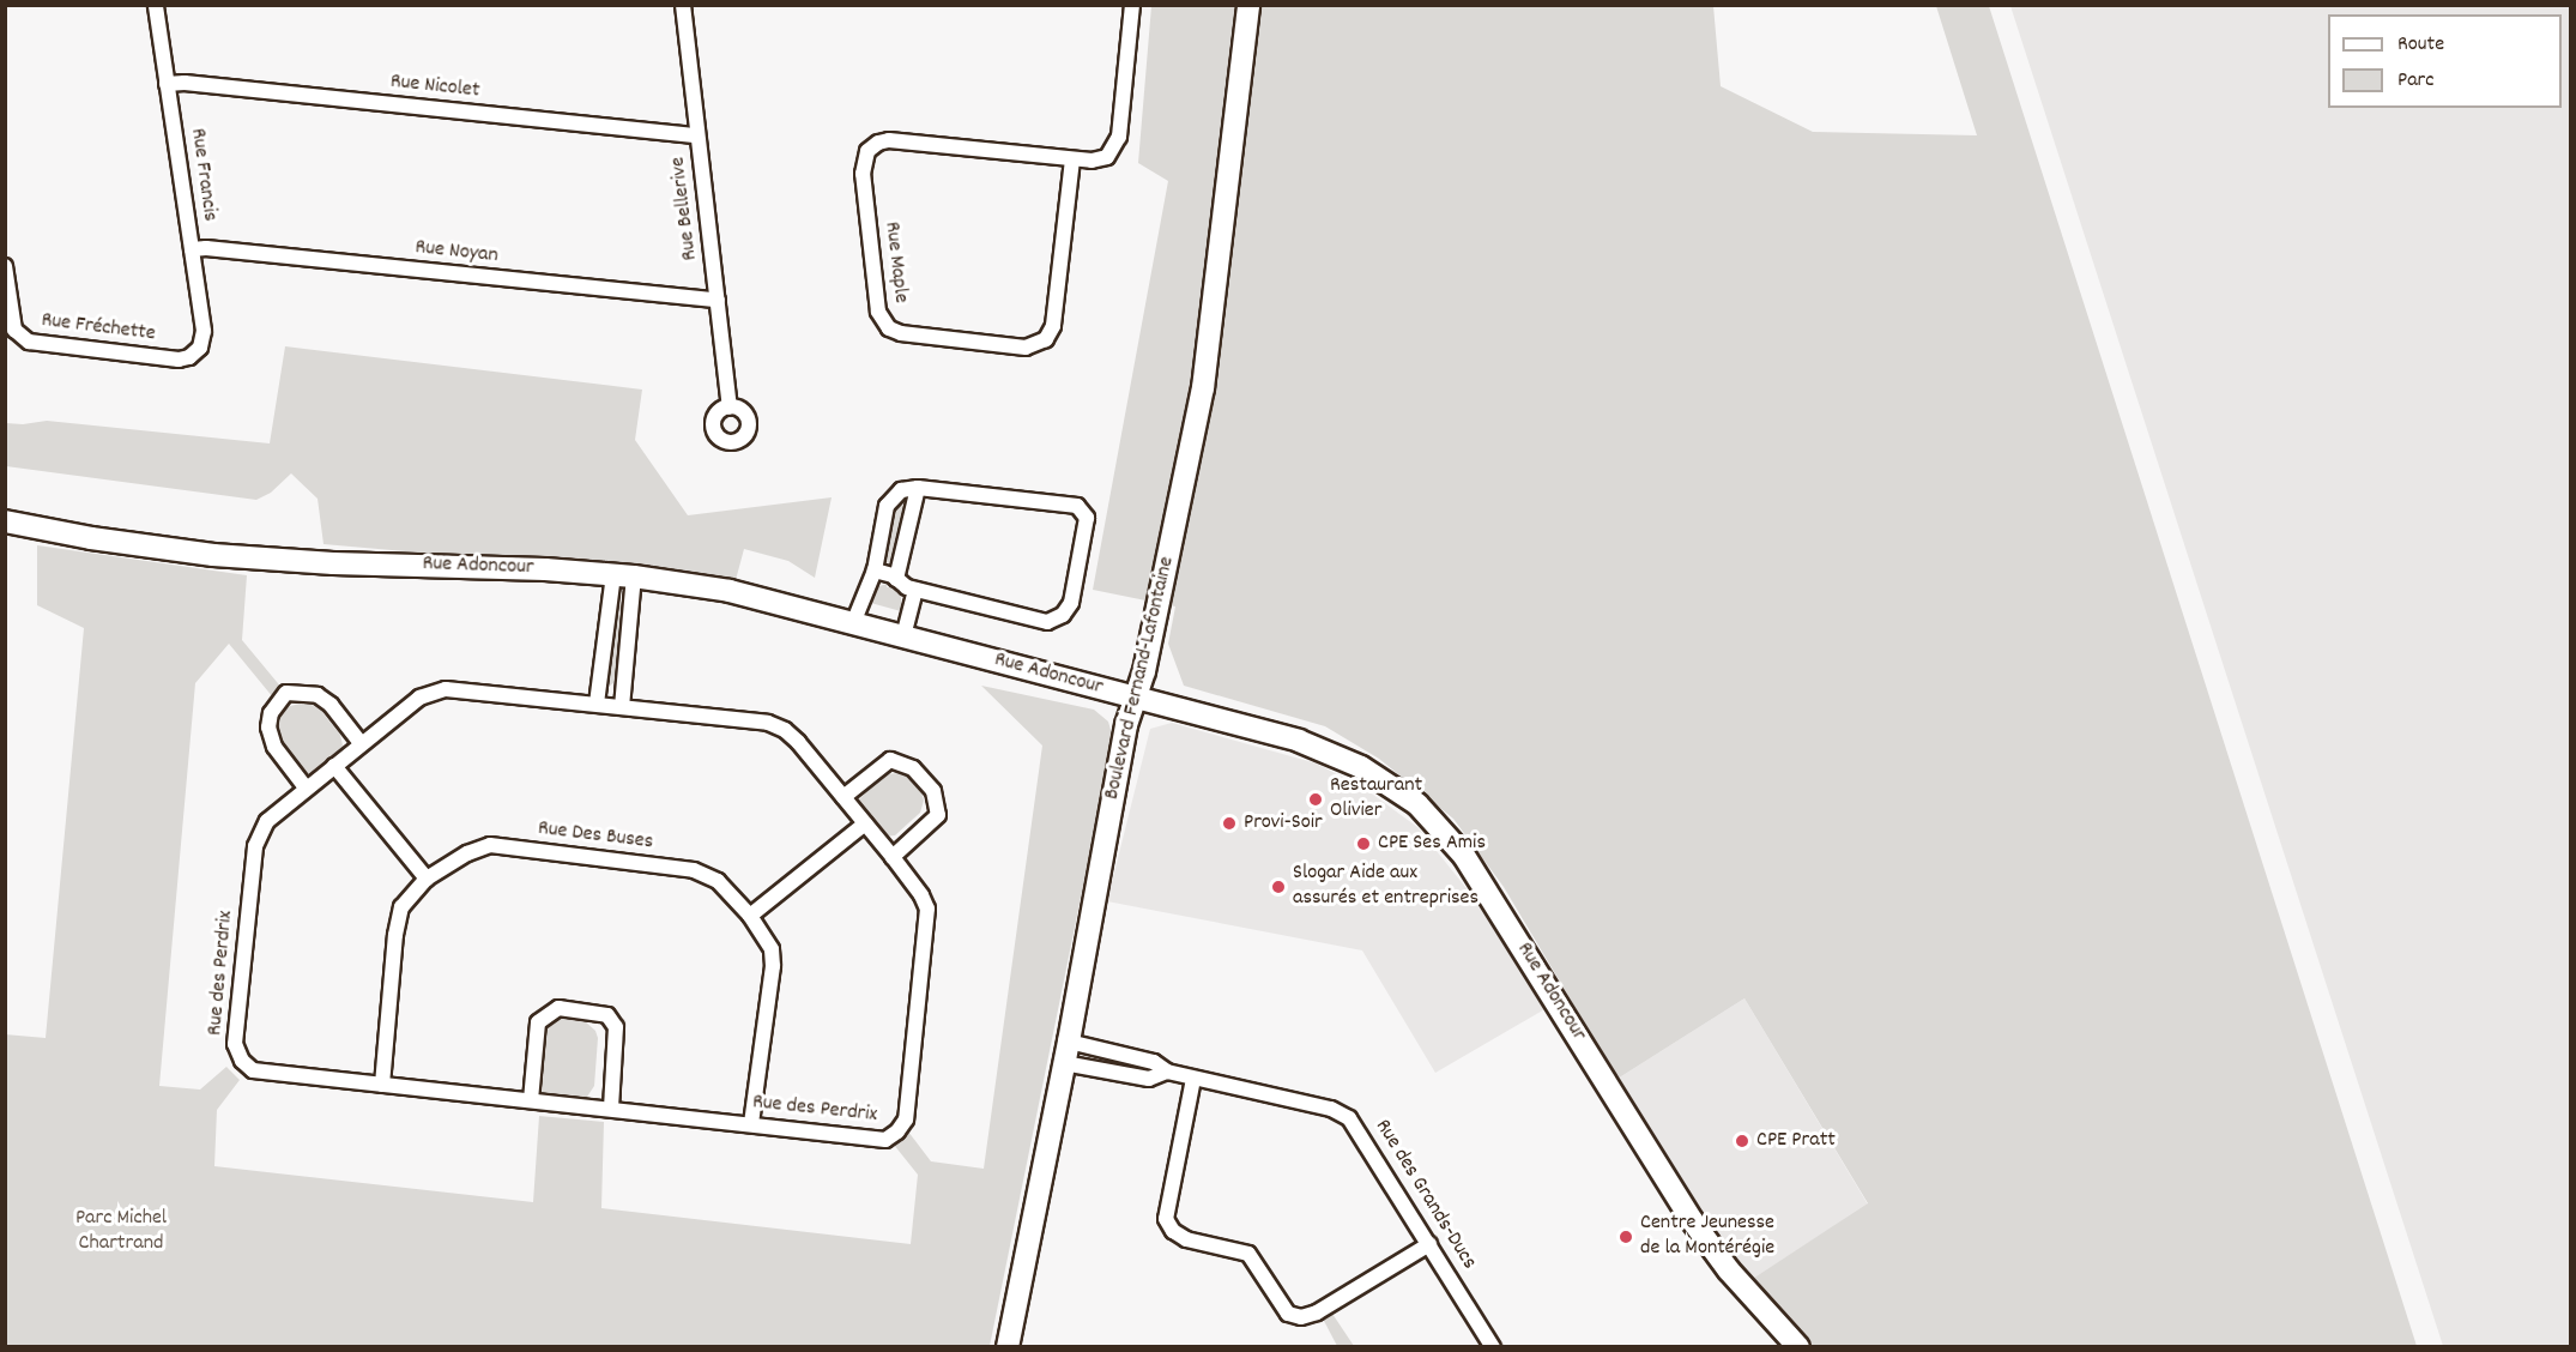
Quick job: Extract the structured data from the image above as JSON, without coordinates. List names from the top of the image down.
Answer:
{
  "streets": {
    "street": [
      "Rue Nicolet",
      "Rue Francis",
      "Rue Bellerive",
      "Rue Noyan",
      "Rue Maple",
      "Rue Fréchette",
      "Rue Adoncour",
      "Boulevard Fernand-Lafontaine",
      "Rue Des Buses",
      "Rue des Perdrix",
      "Rue des Grands-Ducs"
    ]
  },
  "crossings": [
    ["Rue Nicolet", "Rue Francis"],
    ["Rue Nicolet", "Rue Bellerive"],
    ["Rue Francis", "Rue Noyan"],
    ["Rue Francis", "Rue Fréchette"],
    ["Rue Bellerive", "Rue Noyan"],
    ["Rue Adoncour", "Boulevard Fernand-Lafontaine"],
    ["Boulevard Fernand-Lafontaine", "Rue des Grands-Ducs"],
    ["Rue Des Buses", "Rue des Perdrix"]
  ],
  "parks": ["Parc Michel Chartrand"],
  "places": [
    "Restaurant Olivier",
    "Provi-Soir",
    "CPE Ses Amis",
    "Slogar Aide aux assurés et entreprises",
    "CPE Pratt",
    "Centre Jeunesse de la Montérégie"
  ],
  "legend": ["Route", "Parc"]
}
